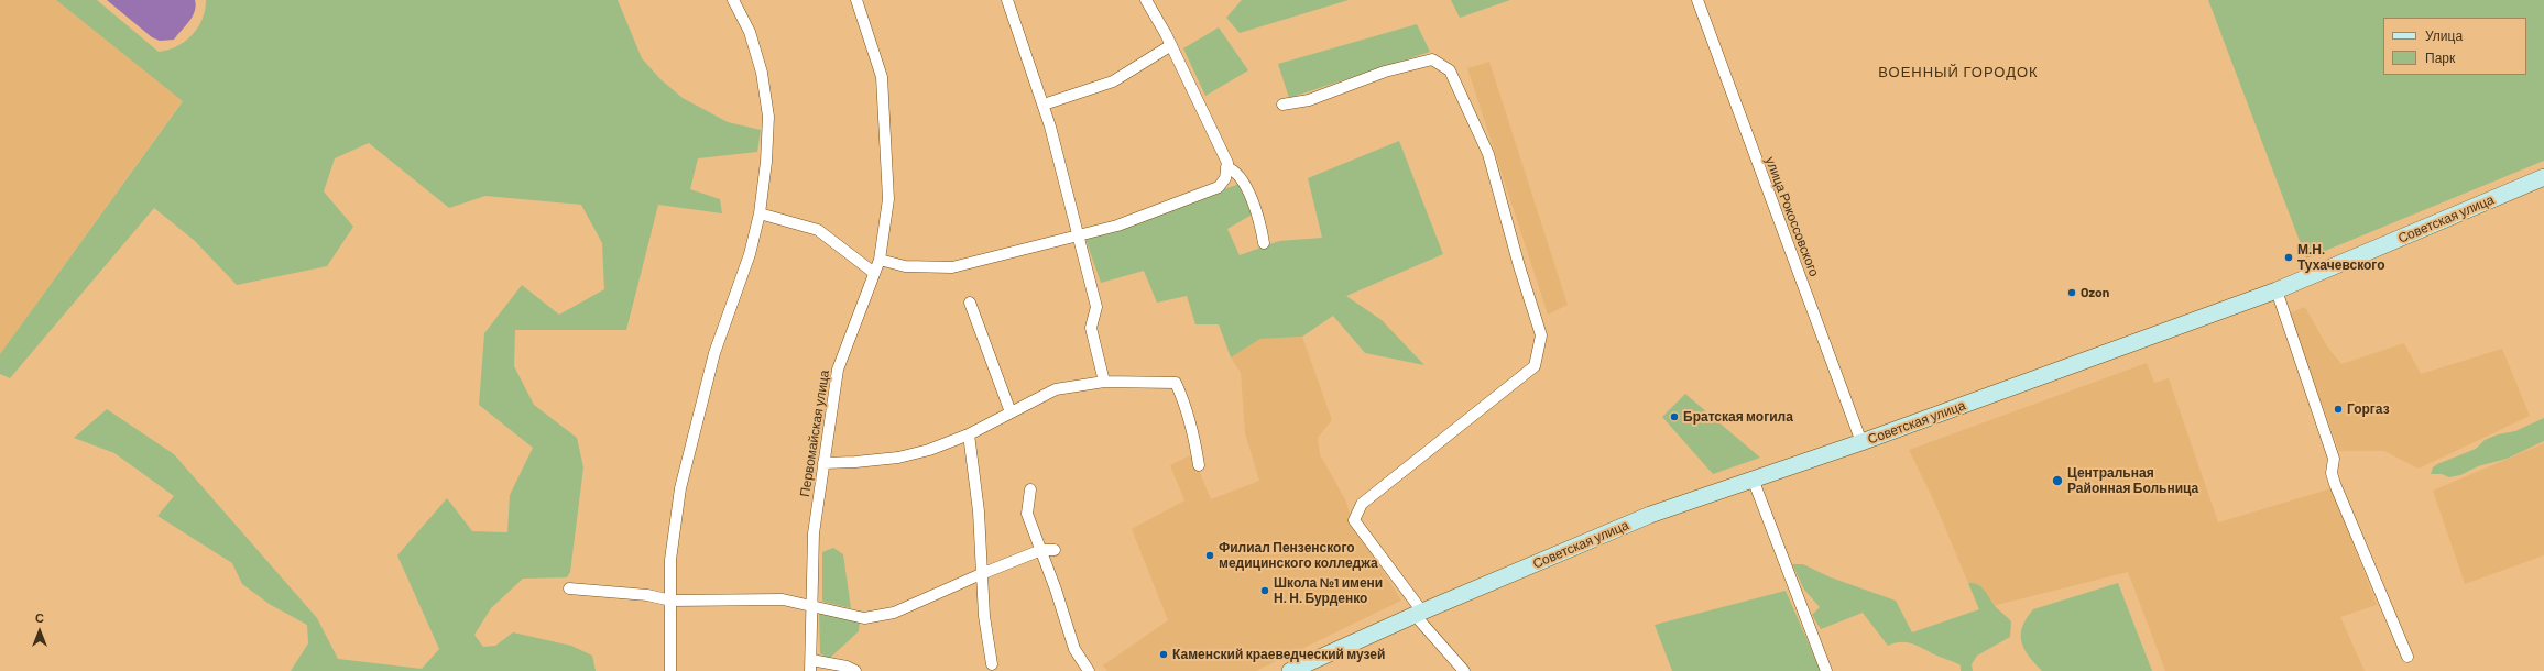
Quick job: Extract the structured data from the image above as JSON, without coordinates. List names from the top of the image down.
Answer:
{
  "streets": {
    "main road": ["Советская улица"],
    "street": ["улица Рокоссовского", "Первомайская улица"]
  },
  "crossings": [
    ["улица Рокоссовского", "Советская улица"]
  ],
  "districts": ["ВОЕННЫЙ ГОРОДОК"],
  "places": [
    "М.Н. Тухачевского",
    "Ozon",
    "Горгаз",
    "Братская могила",
    "Центральная Районная Больница",
    "Филиал Пензенского медицинского колледжа",
    "Школа №1 имени Н. Н. Бурденко",
    "Каменский краеведческий музей"
  ],
  "legend": ["Улица", "Парк"],
  "north": "top"
}
